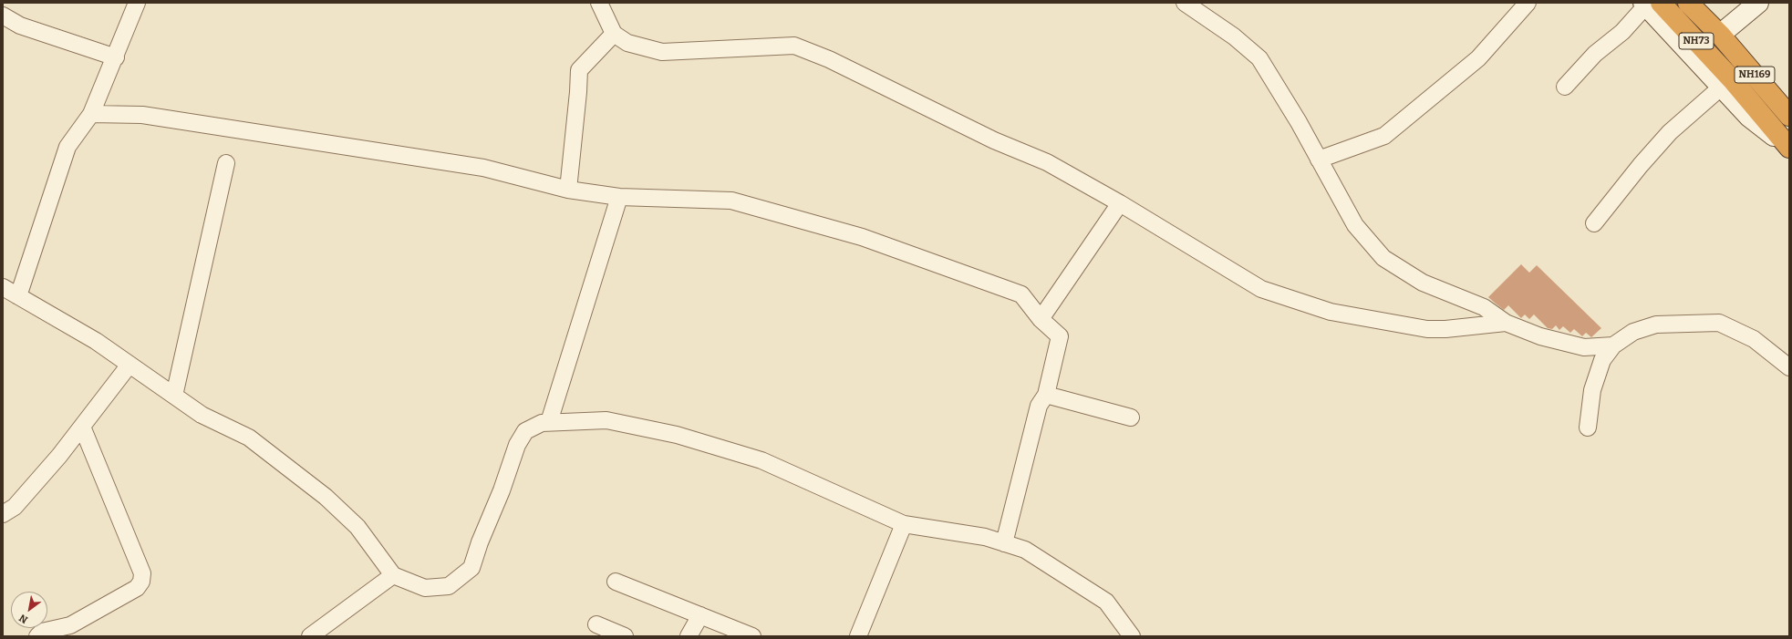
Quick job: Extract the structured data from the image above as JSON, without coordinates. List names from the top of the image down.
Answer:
{
  "streets": {
    "highway": ["NH73", "NH169"]
  },
  "crossings": [
    ["NH73", "NH169"]
  ],
  "north": "bottom left"
}
